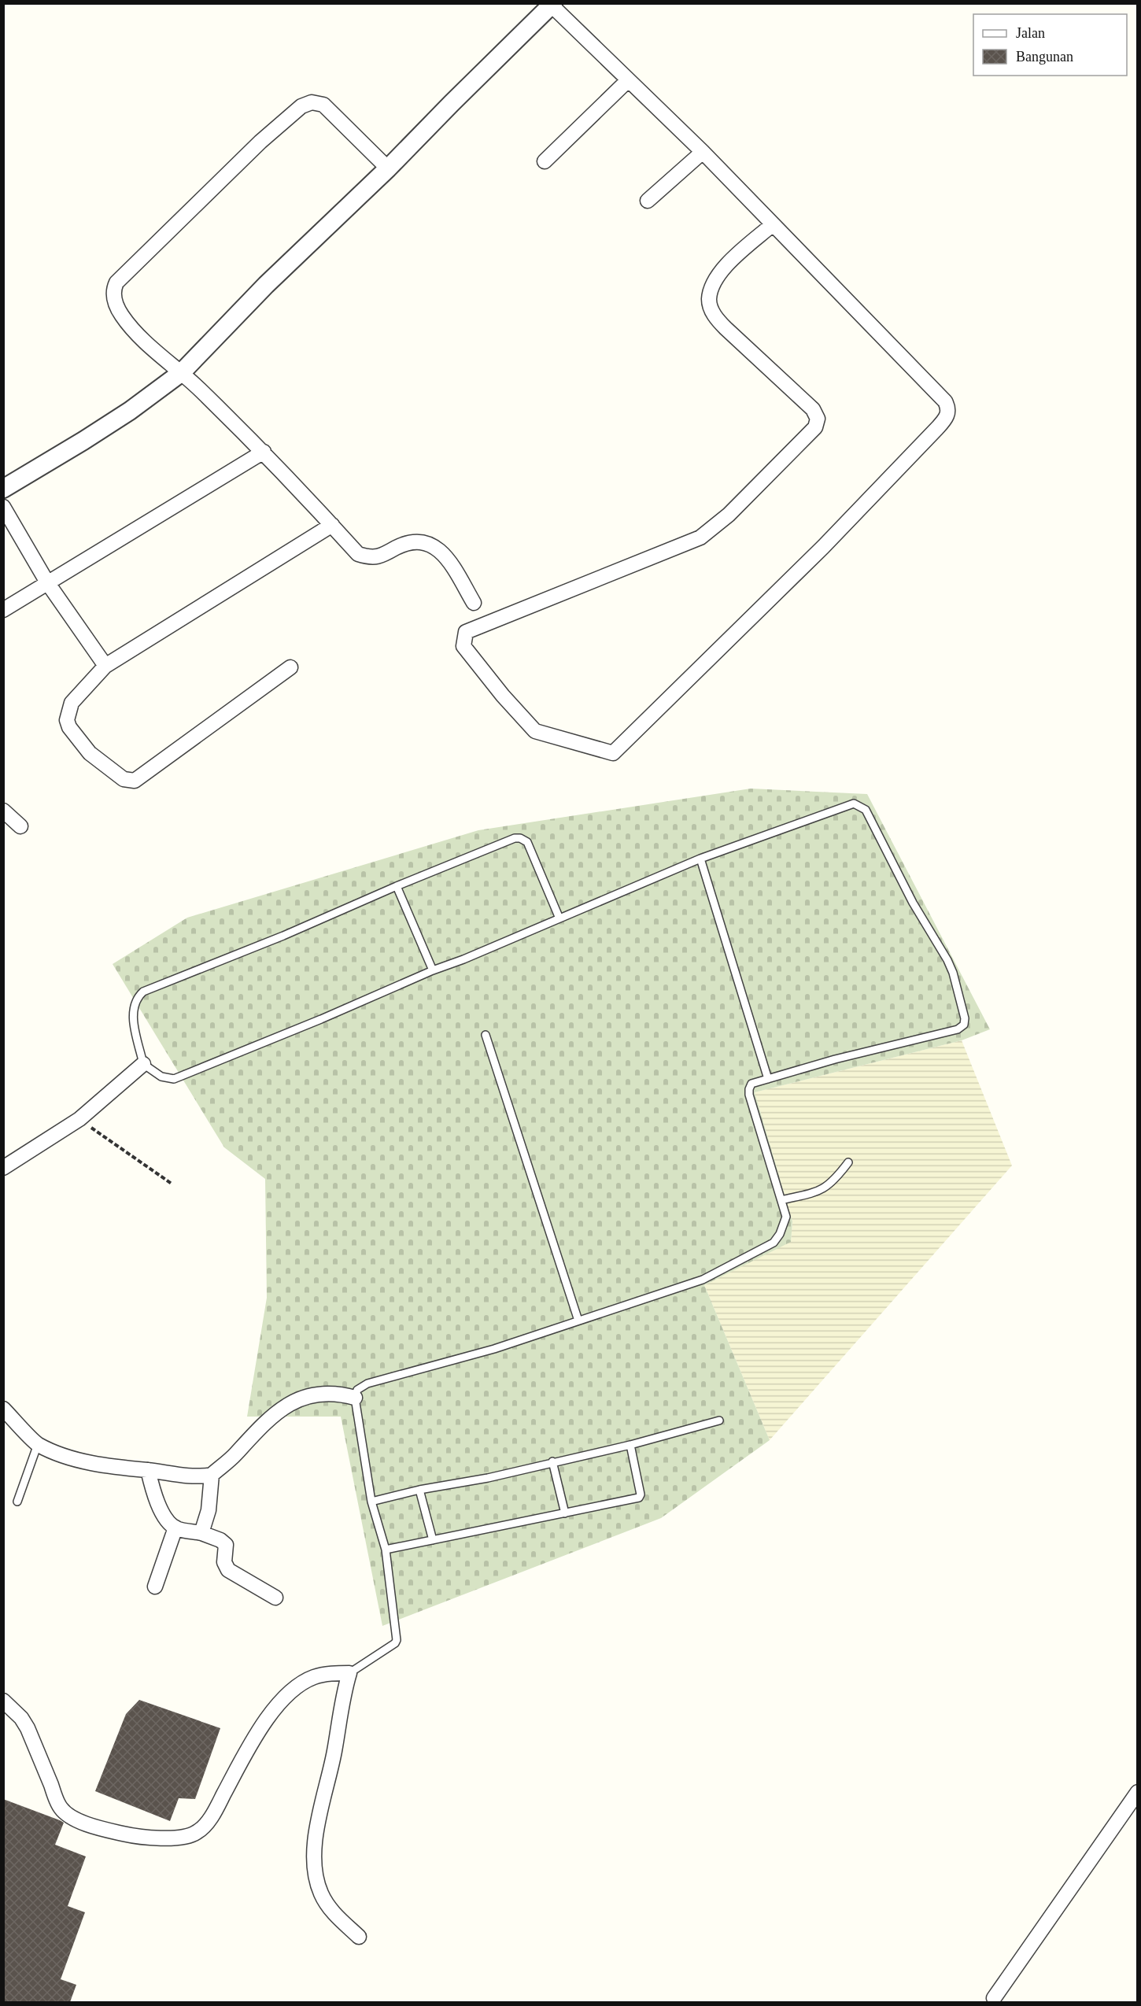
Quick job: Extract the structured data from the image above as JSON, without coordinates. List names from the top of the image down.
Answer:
{
  "legend": ["Jalan", "Bangunan"]
}
